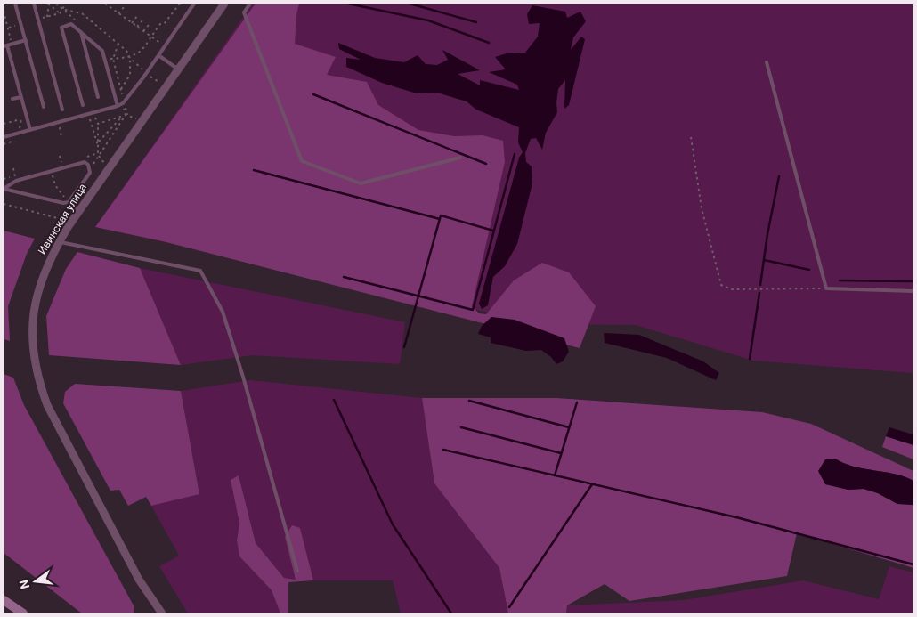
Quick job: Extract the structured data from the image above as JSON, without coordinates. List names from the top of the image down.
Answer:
{
  "streets": {
    "street": ["Ивинская улица"]
  },
  "north": "left"
}
